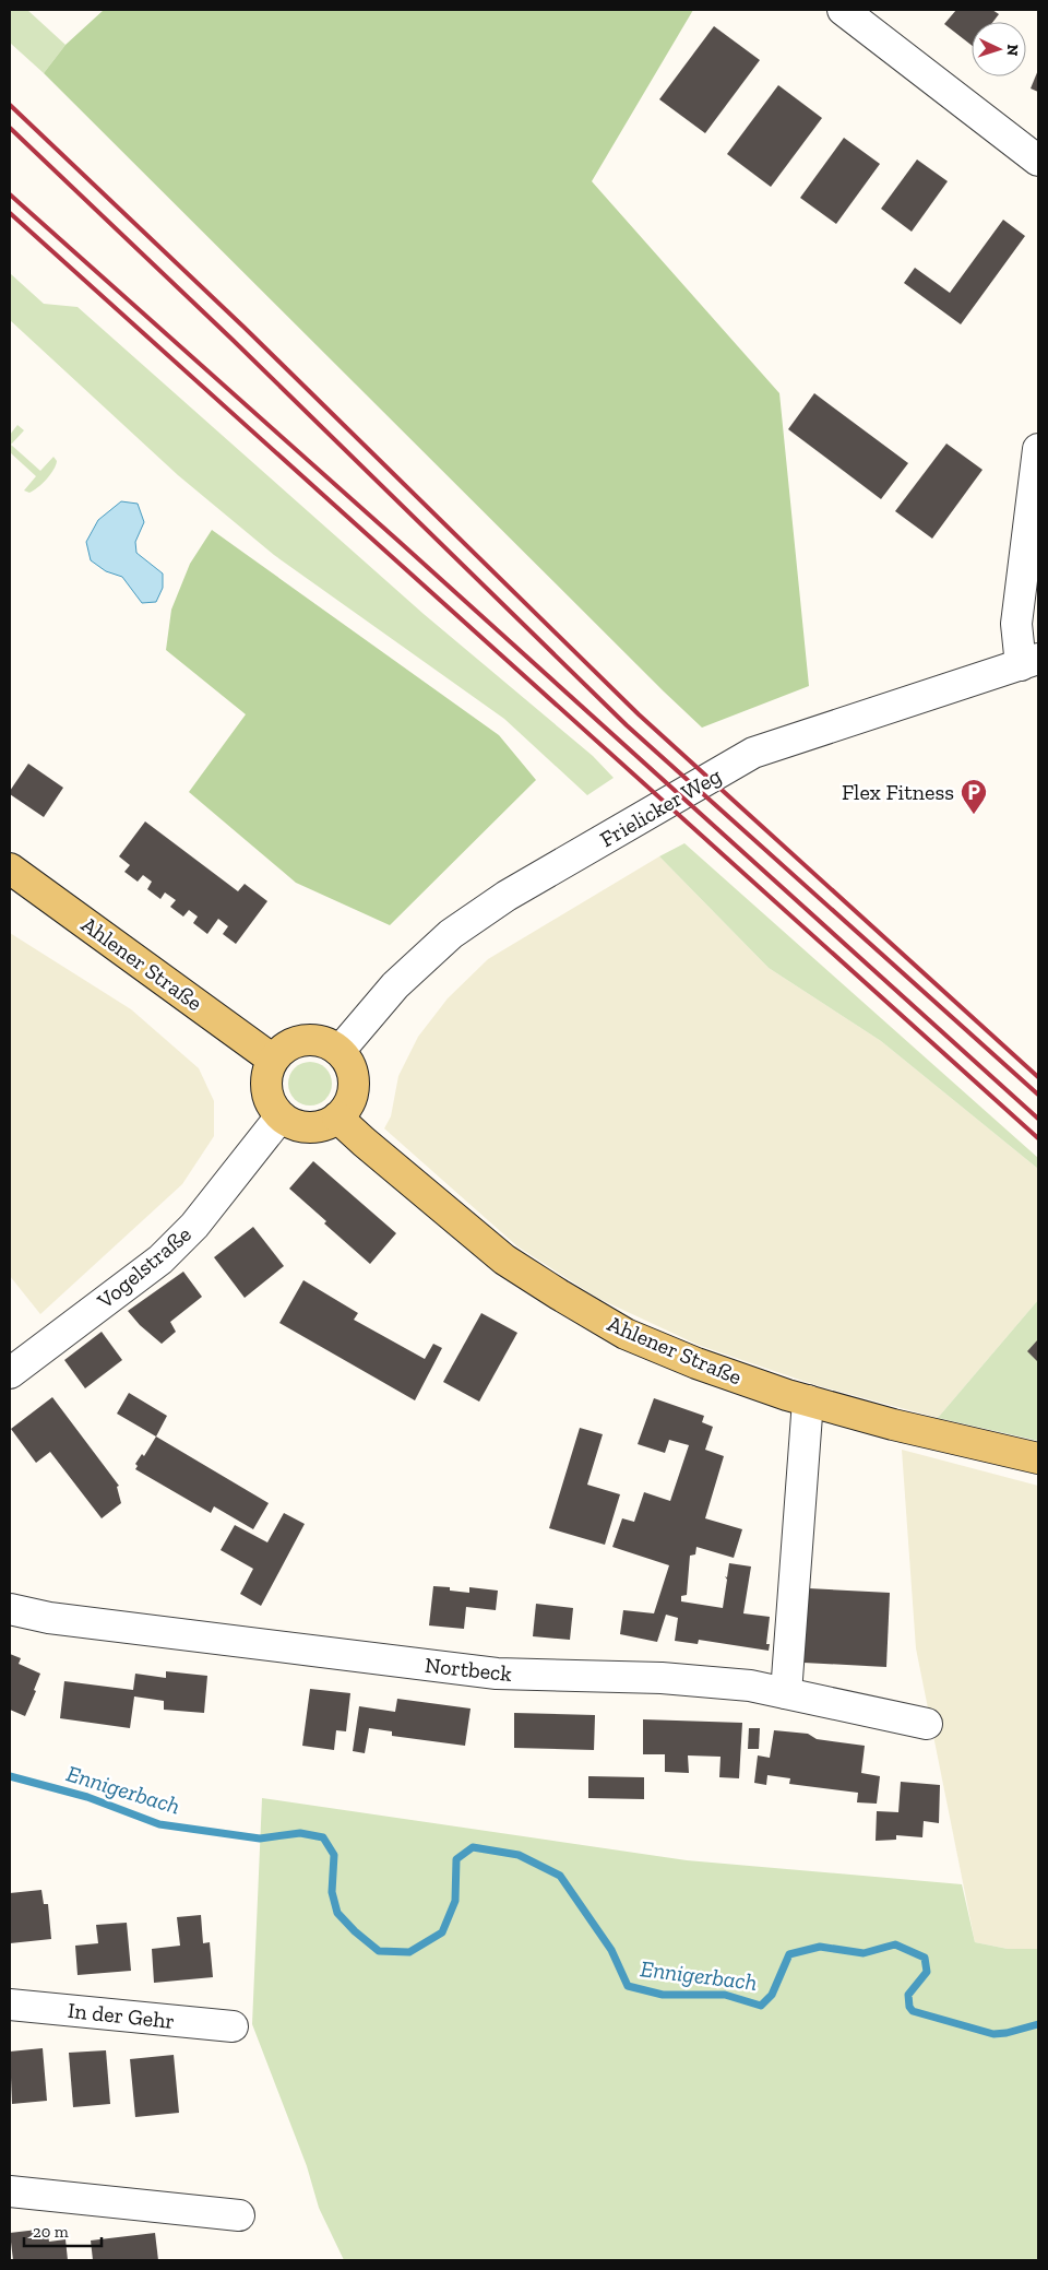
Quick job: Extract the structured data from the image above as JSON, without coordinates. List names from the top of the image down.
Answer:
{
  "streets": {
    "main road": ["Ahlener Straße"],
    "street": [
      "Frielicker Weg",
      "Vogelstraße",
      "Nortbeck",
      "In der Gehr"
    ]
  },
  "crossings": [
    ["Frielicker Weg", "Ahlener Straße"],
    ["Frielicker Weg", "Vogelstraße"],
    ["Ahlener Straße", "Vogelstraße"]
  ],
  "water": ["Ennigerbach"],
  "places": {
    "parking": ["Flex Fitness"]
  },
  "scale_bar": "20 m",
  "north": "right"
}
